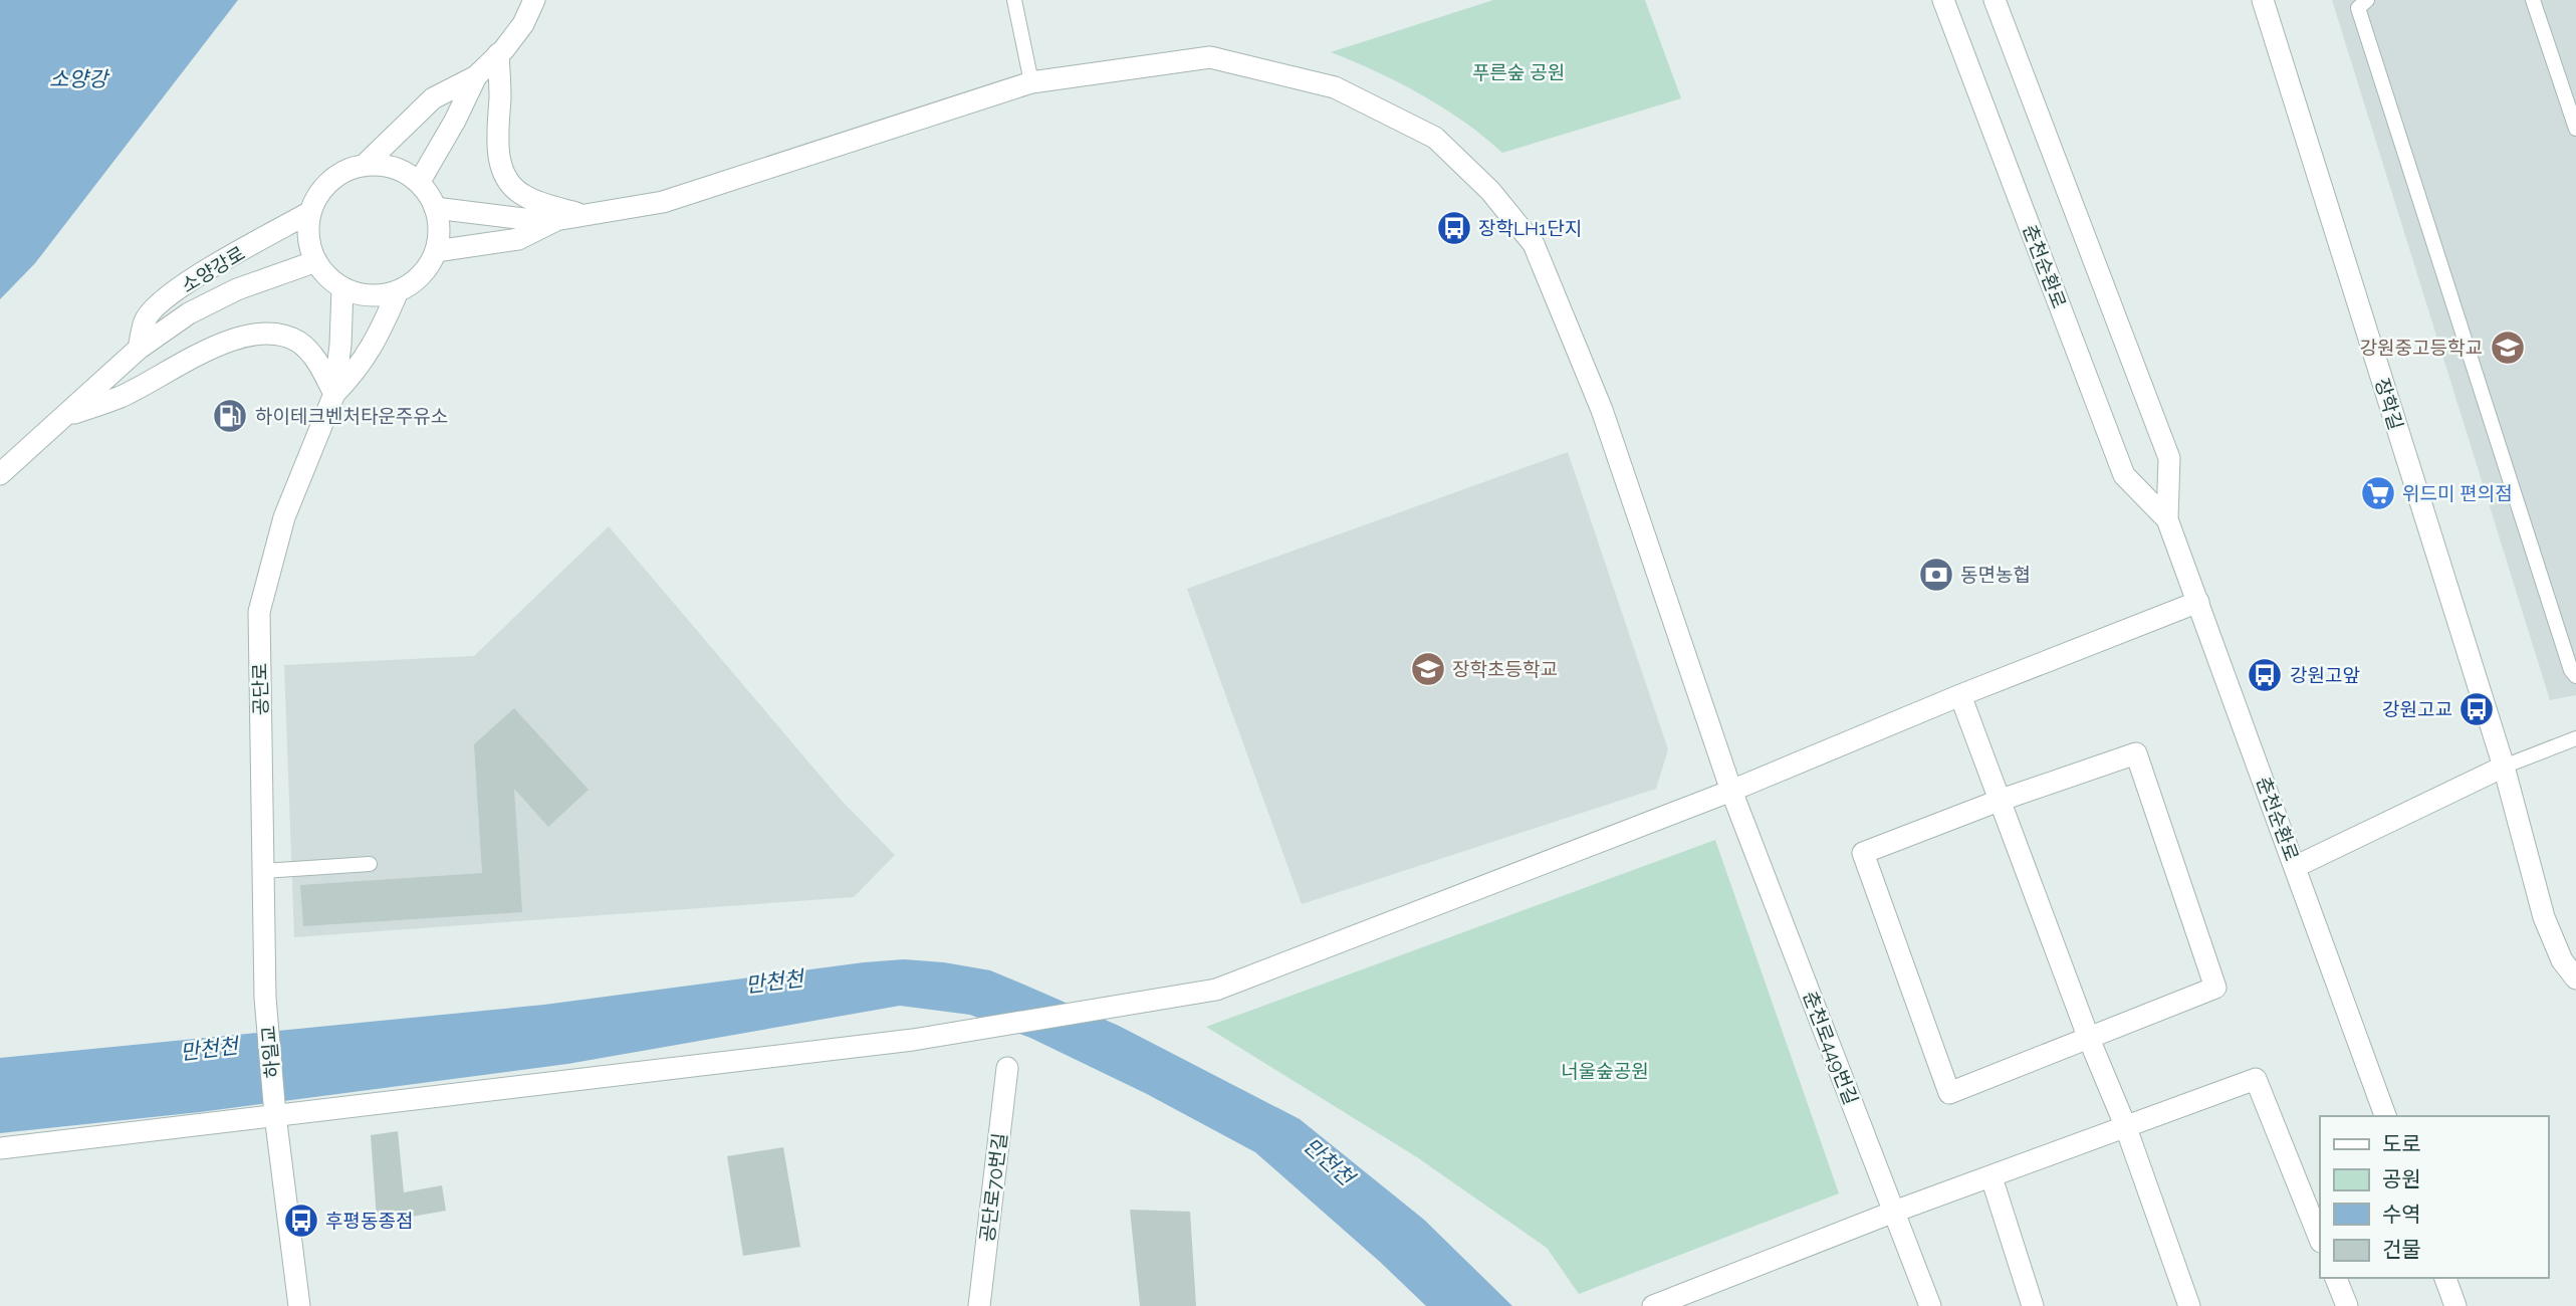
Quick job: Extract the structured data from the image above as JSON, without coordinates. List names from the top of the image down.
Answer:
{
  "streets": {
    "street": [
      "춘천순환로",
      "소양강로",
      "장학길",
      "공단로",
      "춘천로449번길",
      "하일교",
      "공단로70번길"
    ]
  },
  "crossings": [
    ["소양강로", "공단로"],
    ["공단로", "하일교"]
  ],
  "water": ["소양강", "만천천"],
  "parks": ["푸른숲 공원", "너울숲공원"],
  "places": {
    "bus stop": [
      "장학LH1단지",
      "강원고앞",
      "강원고교",
      "후평동종점"
    ],
    "school or university": ["강원중고등학교", "장학초등학교"],
    "fuel station": ["하이테크벤처타운주유소"],
    "supermarket": ["위드미 편의점"],
    "bank": ["동면농협"]
  },
  "legend": [
    "도로",
    "공원",
    "수역",
    "건물"
  ]
}
